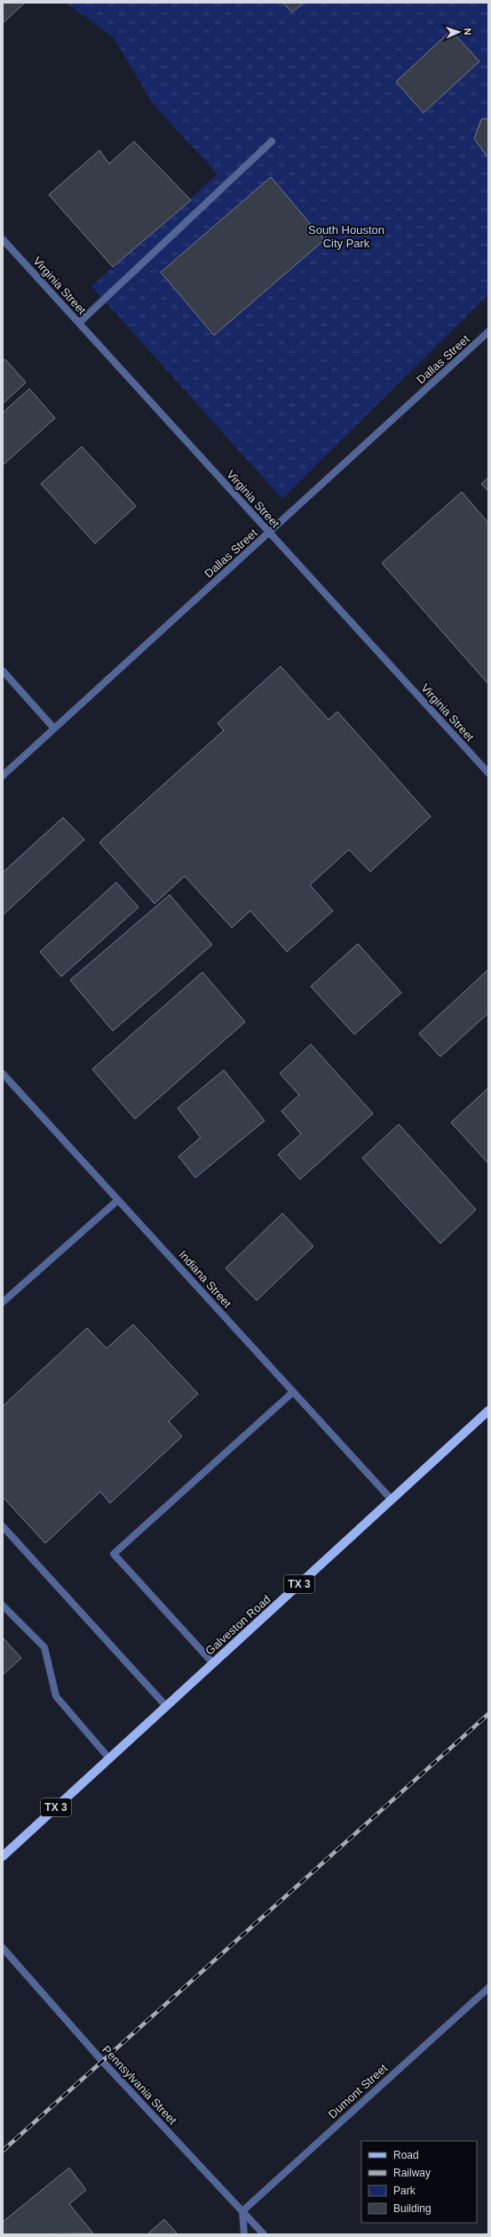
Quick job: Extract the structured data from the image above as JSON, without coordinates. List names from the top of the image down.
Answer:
{
  "streets": {
    "main road": ["TX 3", "Galveston Road"],
    "street": [
      "Virginia Street",
      "Dallas Street",
      "Indiana Street",
      "Pennsylvania Street",
      "Dumont Street"
    ]
  },
  "crossings": [
    ["Virginia Street", "Dallas Street"],
    ["Indiana Street", "Galveston Road"],
    ["Pennsylvania Street", "Dumont Street"]
  ],
  "parks": ["South Houston City Park"],
  "legend": [
    "Road",
    "Railway",
    "Park",
    "Building"
  ],
  "north": "right"
}
